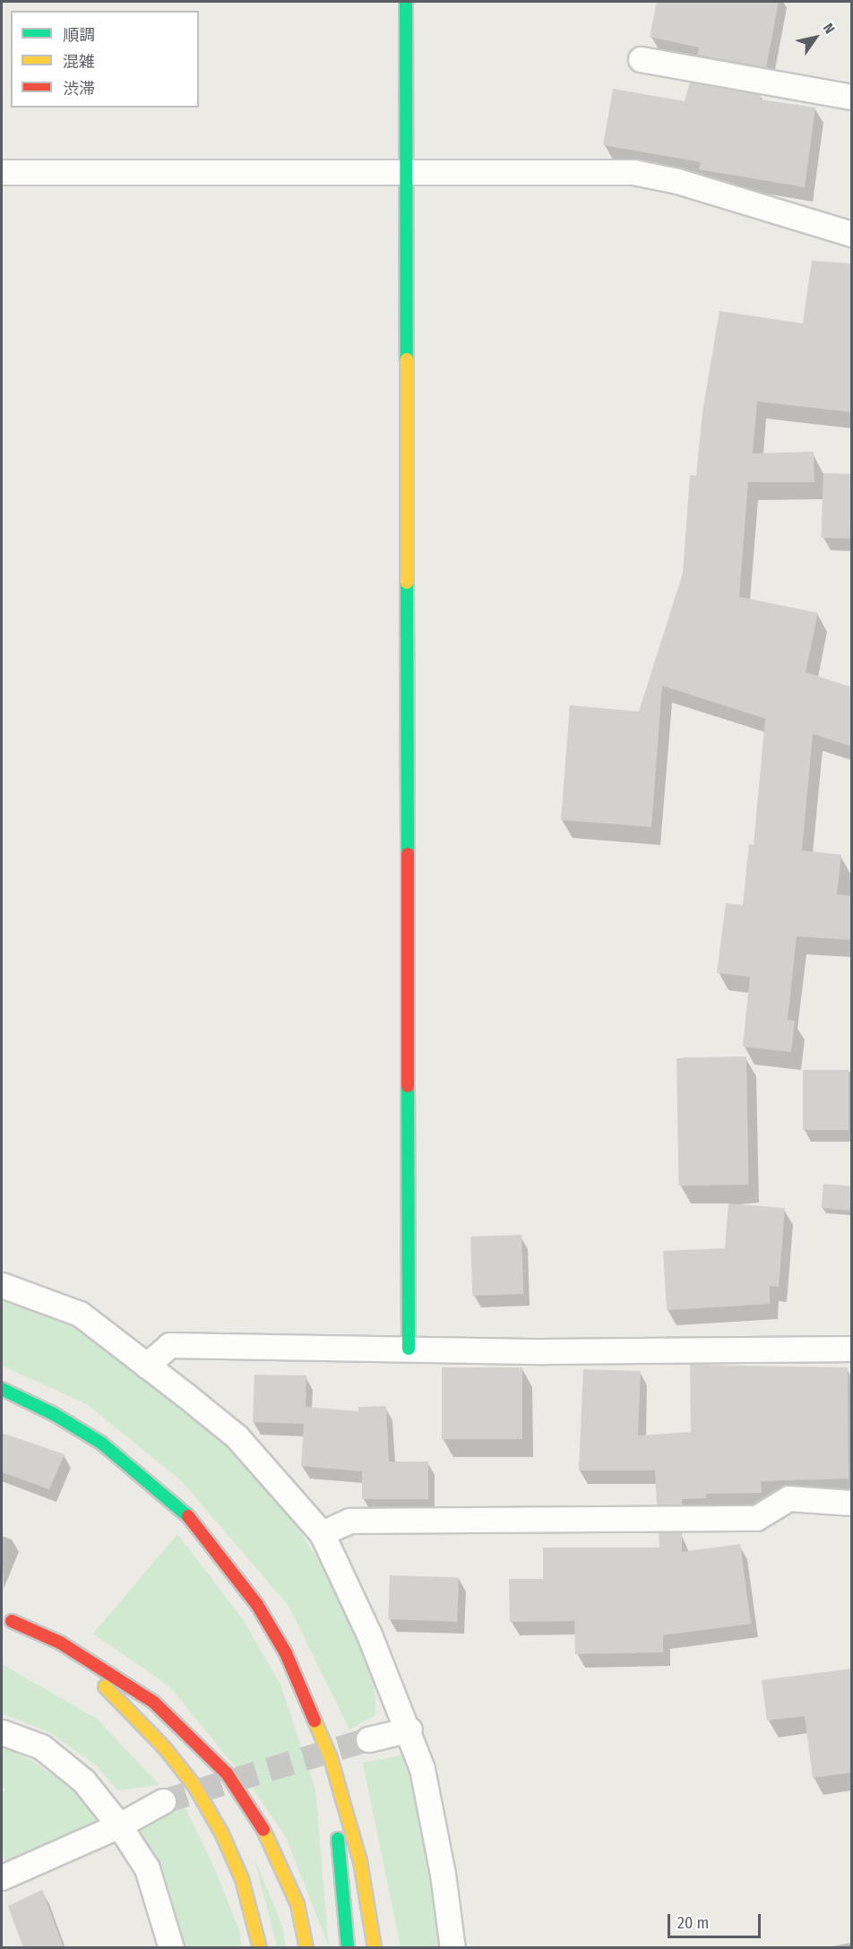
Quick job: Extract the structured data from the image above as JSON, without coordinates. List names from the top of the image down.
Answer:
{
  "legend": ["順調", "混雑", "渋滞"],
  "scale_bar": "20 m",
  "north": "top right"
}
